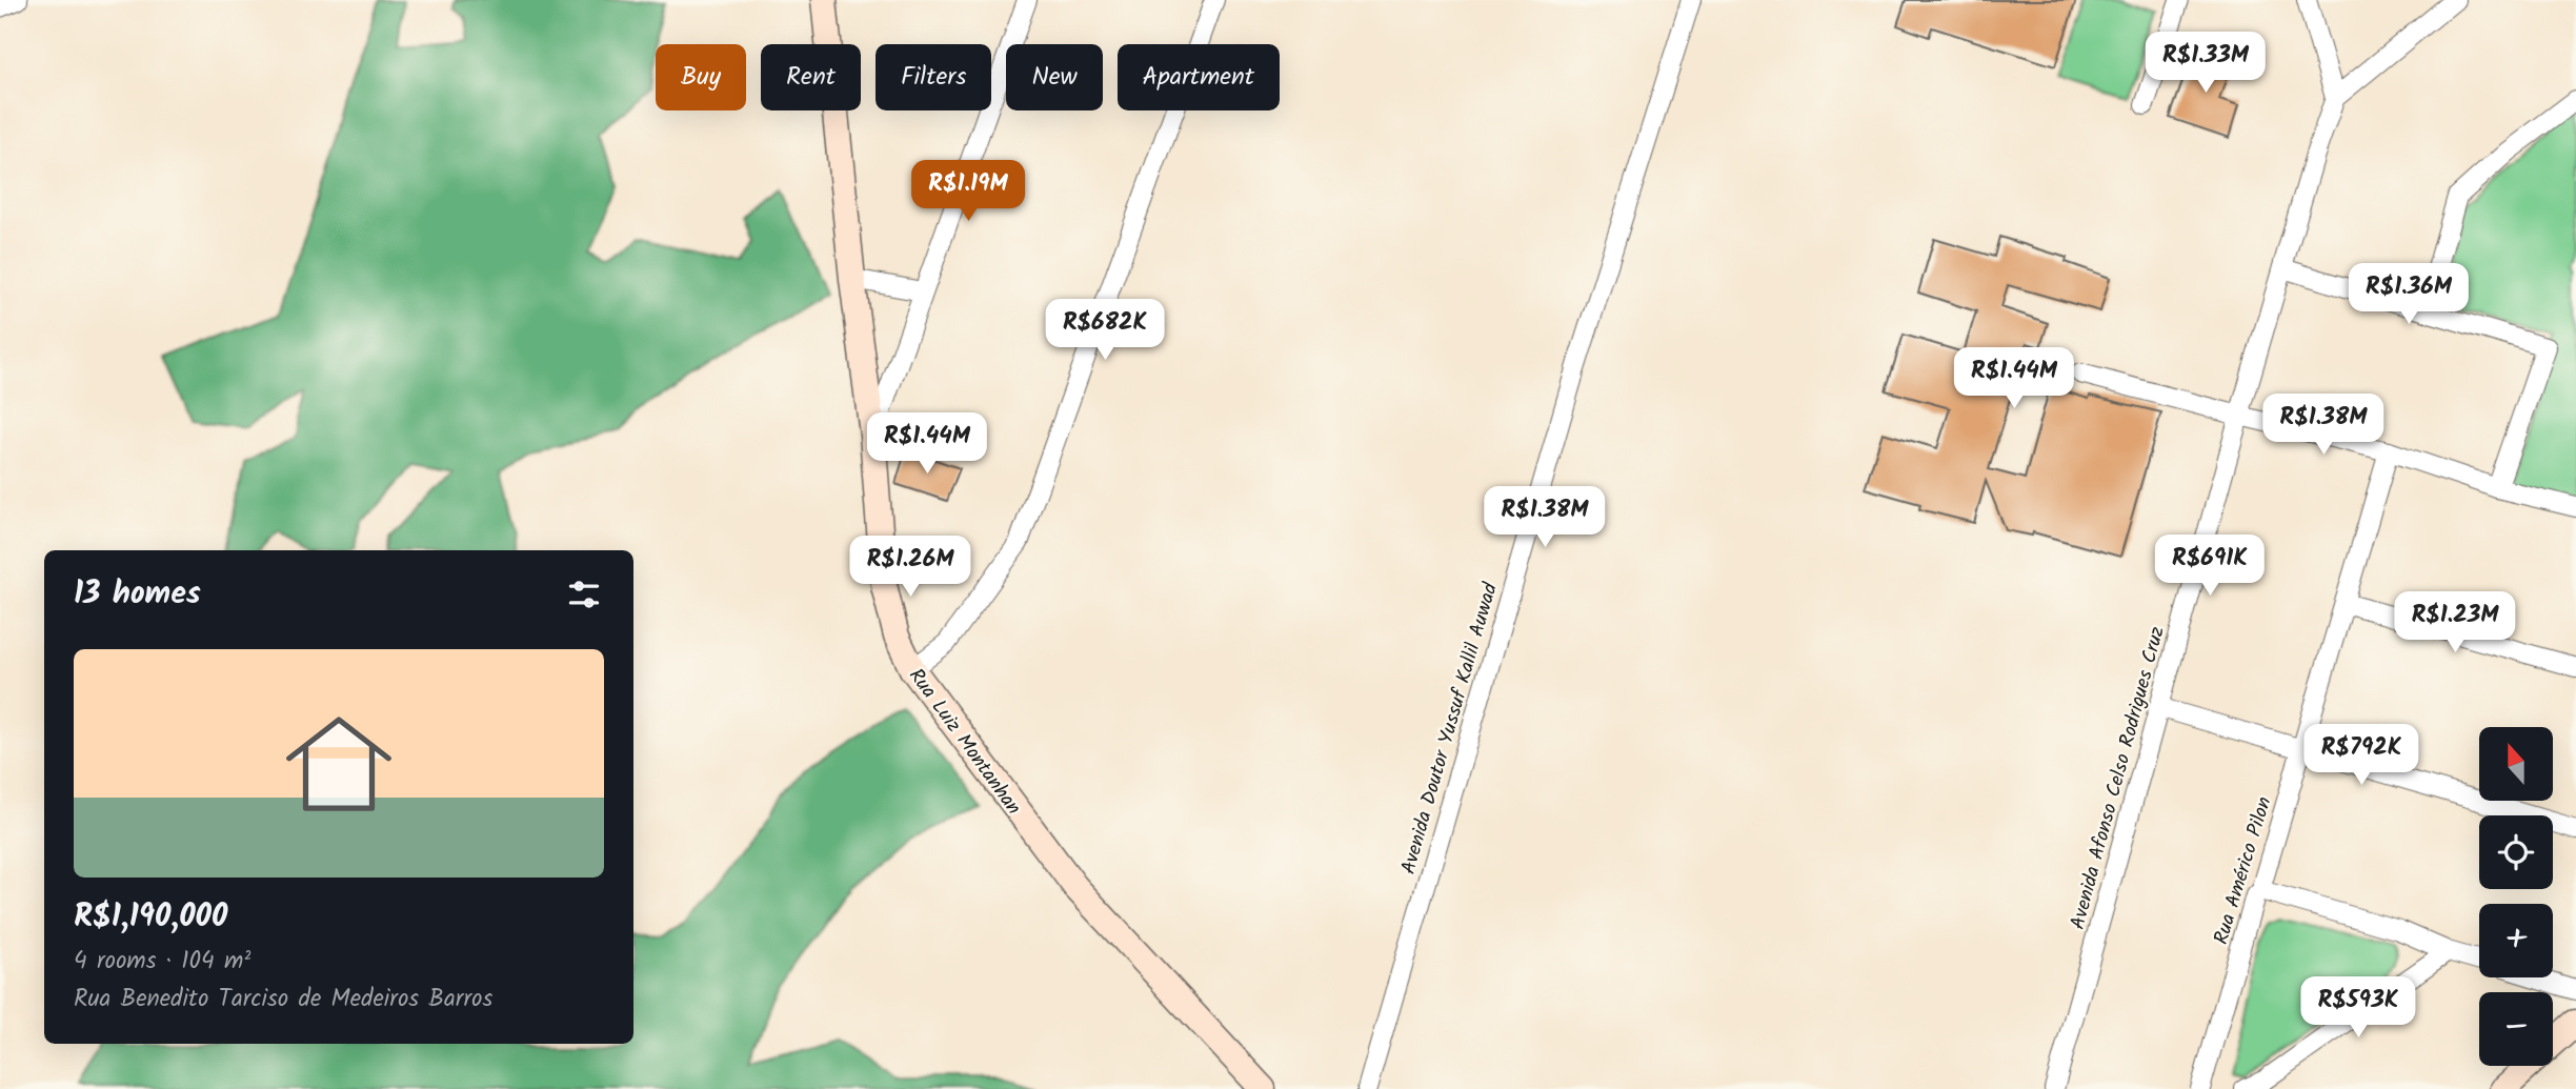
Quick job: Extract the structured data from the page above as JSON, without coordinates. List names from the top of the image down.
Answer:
{
  "streets": {
    "street": [
      "Avenida Doutor Yussuf Kallil Auwad",
      "Rua Luiz Montanhan",
      "Avenida Afonso Celso Rodrigues Cruz",
      "Rua Américo Pilon"
    ]
  },
  "north": "top",
  "page": {
    "price": [
      "R$1.33M",
      "R$1.19M",
      "R$1.36M",
      "R$682K",
      "R$1.44M",
      "R$1.38M",
      "R$1.44M",
      "R$1.38M",
      "R$691K",
      "R$1.26M",
      "R$1.23M",
      "R$792K",
      "R$593K"
    ],
    "chip": [
      "Buy",
      "Rent",
      "Filters",
      "New",
      "Apartment"
    ],
    "heading": "13 homes",
    "list": [
      {
        "name": "R$1,190,000",
        "note": "4 rooms · 104 m² · Rua Benedito Tarciso de Medeiros Barros"
      }
    ],
    "map_buttons": ["+", "−"]
  }
}
